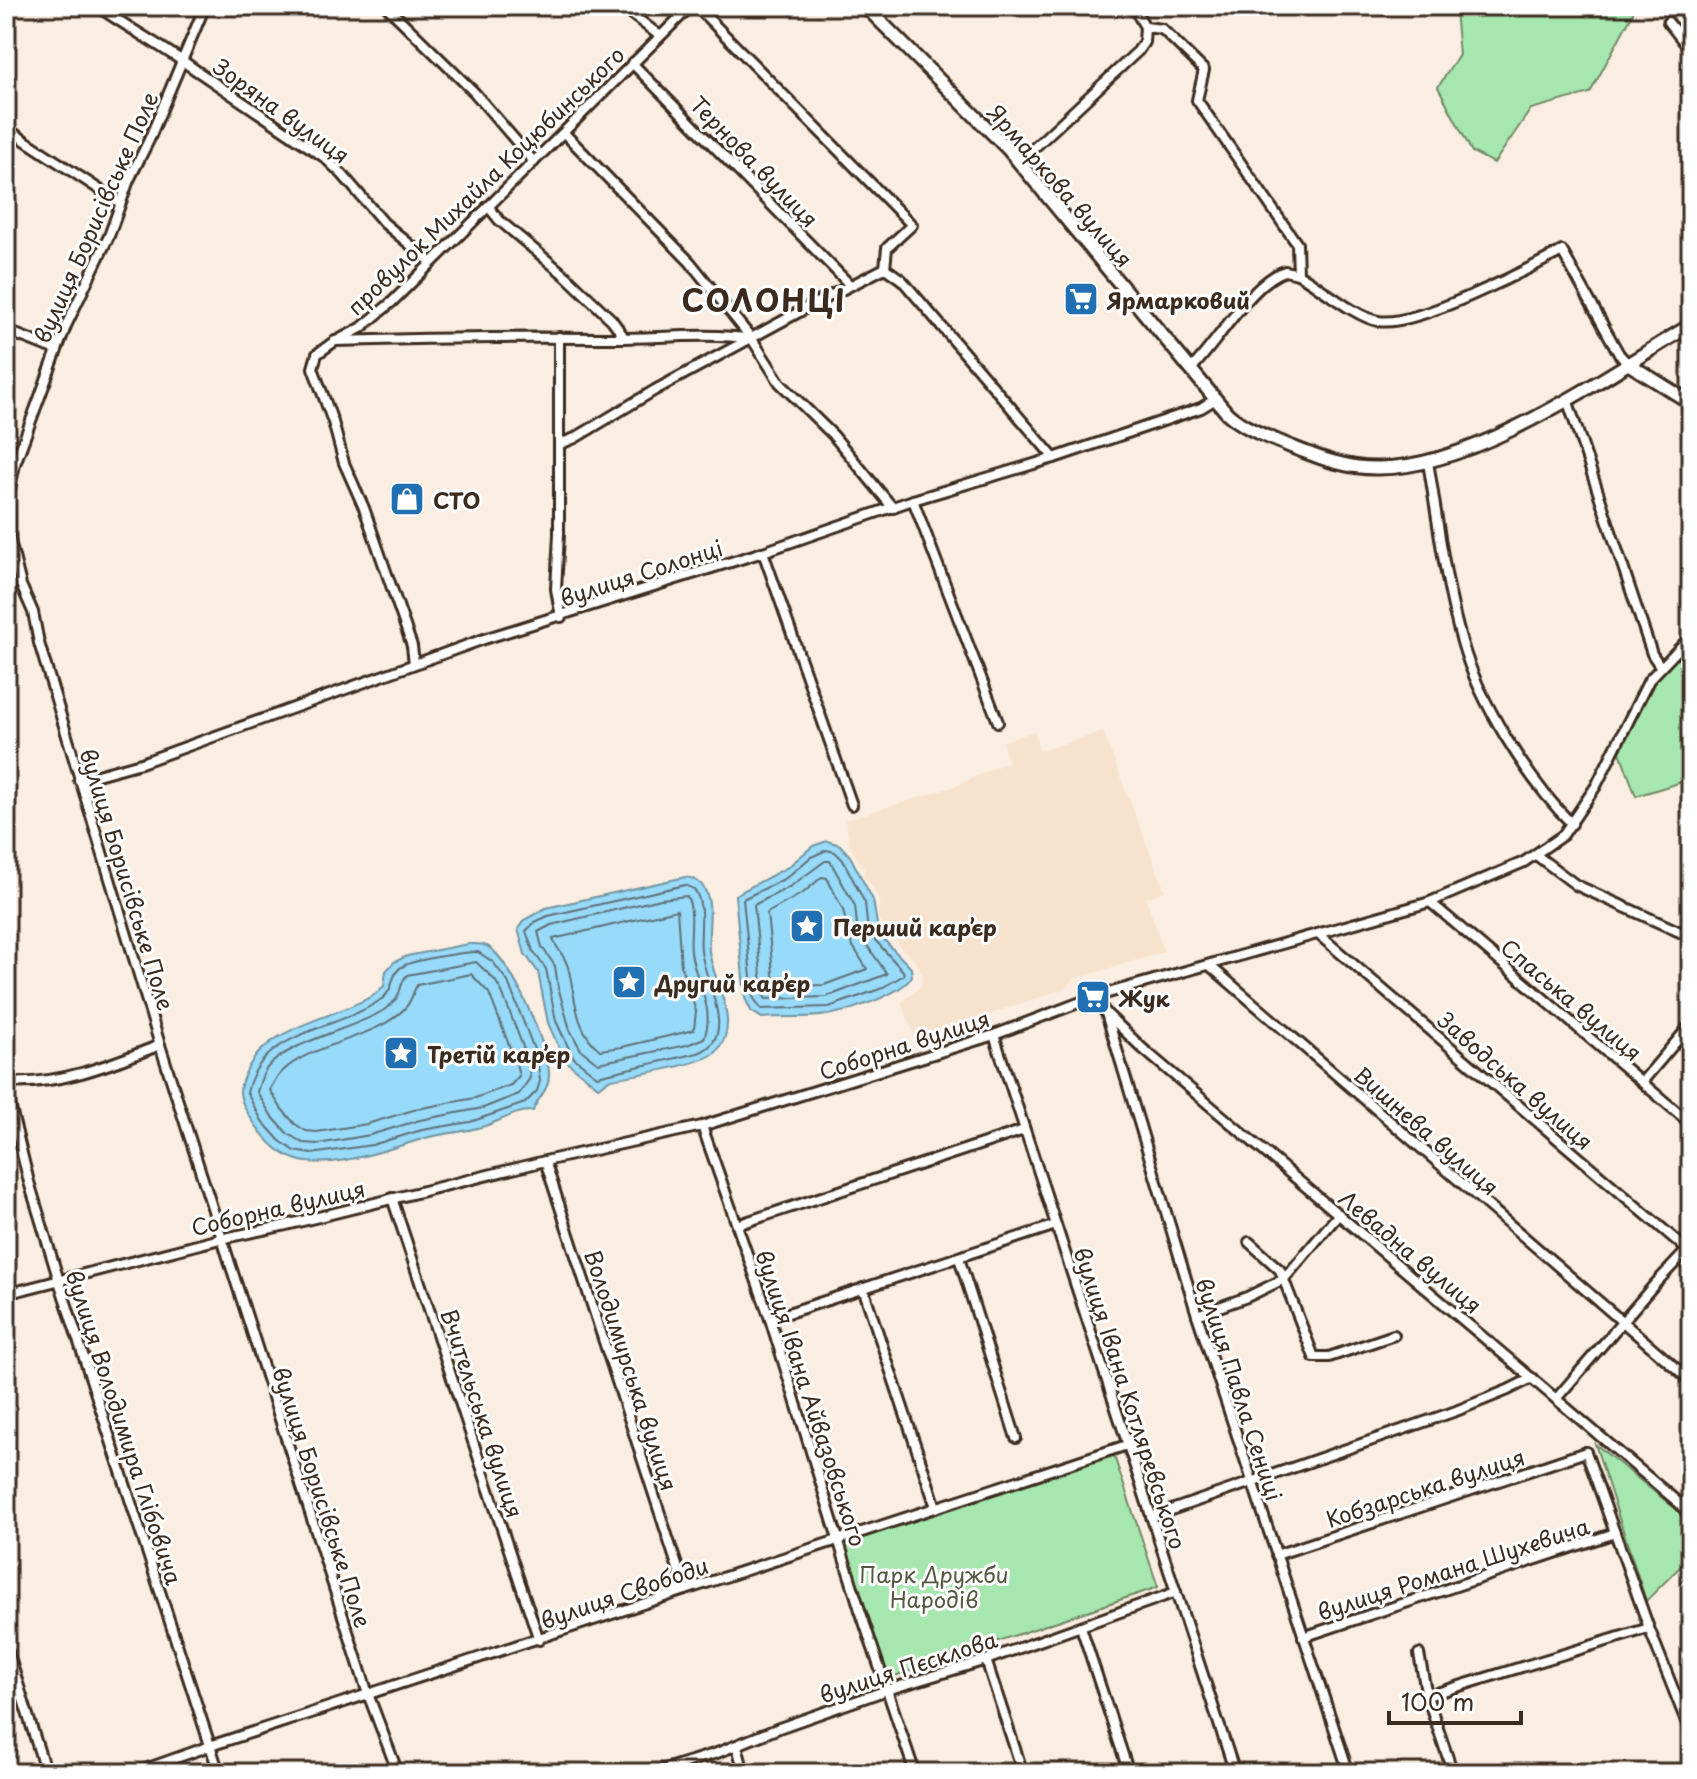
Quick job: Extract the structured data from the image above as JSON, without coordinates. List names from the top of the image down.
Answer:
{
  "streets": {
    "main road": ["Ярмаркова вулиця"],
    "street": [
      "Зоряна вулиця",
      "Тернова вулиця",
      "провулок Михайла Коцюбинського",
      "вулиця Борисівське Поле",
      "вулиця Солонці",
      "Спаська вулиця",
      "Соборна вулиця",
      "Заводська вулиця",
      "Вишнева вулиця",
      "Левадна вулиця",
      "Володимирська вулиця",
      "вулиця Павла Сениці",
      "вулиця Івана Айвазовського",
      "вулиця Івана Котляревського",
      "Вчительська вулиця",
      "вулиця Володимира Глібовича",
      "Кобзарська вулиця",
      "вулиця Романа Шухевича",
      "вулиця Свободи",
      "вулиця Пєсклова"
    ]
  },
  "crossings": [
    ["Зоряна вулиця", "провулок Михайла Коцюбинського"],
    ["Зоряна вулиця", "вулиця Борисівське Поле"],
    ["Тернова вулиця", "провулок Михайла Коцюбинського"],
    ["Ярмаркова вулиця", "вулиця Солонці"],
    ["вулиця Борисівське Поле", "вулиця Солонці"],
    ["вулиця Борисівське Поле", "Соборна вулиця"],
    ["вулиця Борисівське Поле", "вулиця Свободи"],
    ["Спаська вулиця", "Соборна вулиця"],
    ["Соборна вулиця", "Заводська вулиця"],
    ["Соборна вулиця", "Вишнева вулиця"],
    ["Соборна вулиця", "Володимирська вулиця"],
    ["Соборна вулиця", "вулиця Івана Айвазовського"],
    ["Соборна вулиця", "вулиця Івана Котляревського"],
    ["Соборна вулиця", "Вчительська вулиця"],
    ["Соборна вулиця", "вулиця Володимира Глібовича"],
    ["Левадна вулиця", "вулиця Павла Сениці"],
    ["Володимирська вулиця", "вулиця Свободи"],
    ["вулиця Павла Сениці", "Кобзарська вулиця"],
    ["вулиця Павла Сениці", "вулиця Романа Шухевича"],
    ["вулиця Івана Айвазовського", "вулиця Свободи"],
    ["вулиця Івана Айвазовського", "вулиця Пєсклова"],
    ["вулиця Івана Котляревського", "вулиця Свободи"],
    ["вулиця Івана Котляревського", "вулиця Пєсклова"],
    ["Вчительська вулиця", "вулиця Свободи"],
    ["вулиця Володимира Глібовича", "вулиця Свободи"]
  ],
  "districts": ["СОЛОНЦІ"],
  "parks": ["Парк Дружби Народів"],
  "places": {
    "supermarket": ["Ярмарковий", "Жук"],
    "shop": ["СТО"],
    "place": ["Перший кар’єр", "Другий кар’єр", "Третій кар’єр"]
  },
  "scale_bar": "100 m"
}
